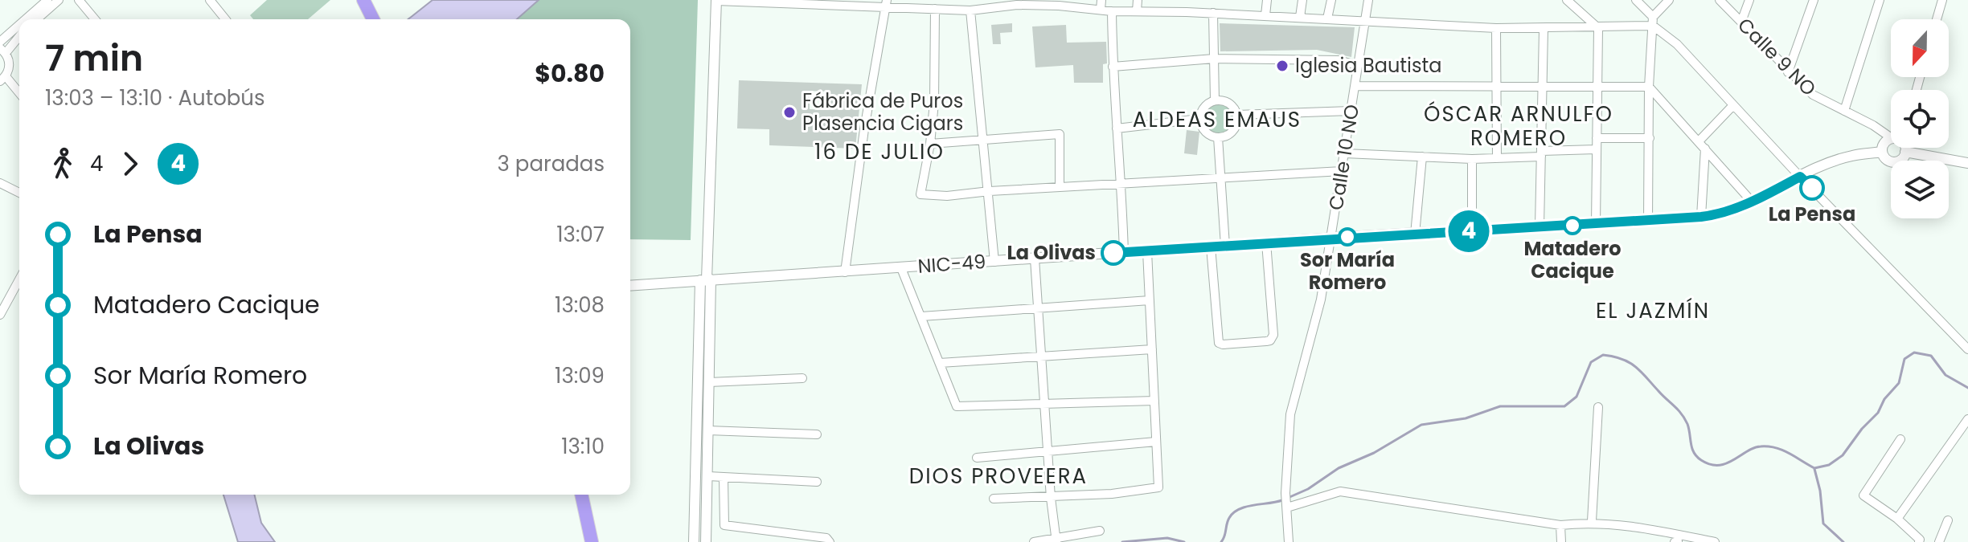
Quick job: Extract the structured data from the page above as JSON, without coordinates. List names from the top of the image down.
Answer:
{
  "streets": {
    "street": ["Calle 9 NO", "Calle 10 NO", "NIC-49"]
  },
  "crossings": [
    ["Calle 10 NO", "NIC-49"]
  ],
  "districts": [
    "ÓSCAR ARNULFO ROMERO",
    "ALDEAS EMAUS",
    "16 DE JULIO",
    "EL JAZMÍN",
    "DIOS PROVEERA"
  ],
  "places": [
    "Iglesia Bautista",
    "Fábrica de Puros Plasencia Cigars",
    "La Pensa",
    "Matadero Cacique",
    "Sor María Romero",
    "La Olivas"
  ],
  "lines": ["bus line 4"],
  "north": "bottom",
  "page": {
    "on_map": "4",
    "heading": ["7 min", "13:03 – 13:10 · Autobús", "$0.80"],
    "legs": ["4", "4", "3 paradas"],
    "list": [
      {
        "name": "La Pensa",
        "value": "13:07"
      },
      {
        "name": "Matadero Cacique",
        "value": "13:08"
      },
      {
        "name": "Sor María Romero",
        "value": "13:09"
      },
      {
        "name": "La Olivas",
        "value": "13:10"
      }
    ]
  }
}
